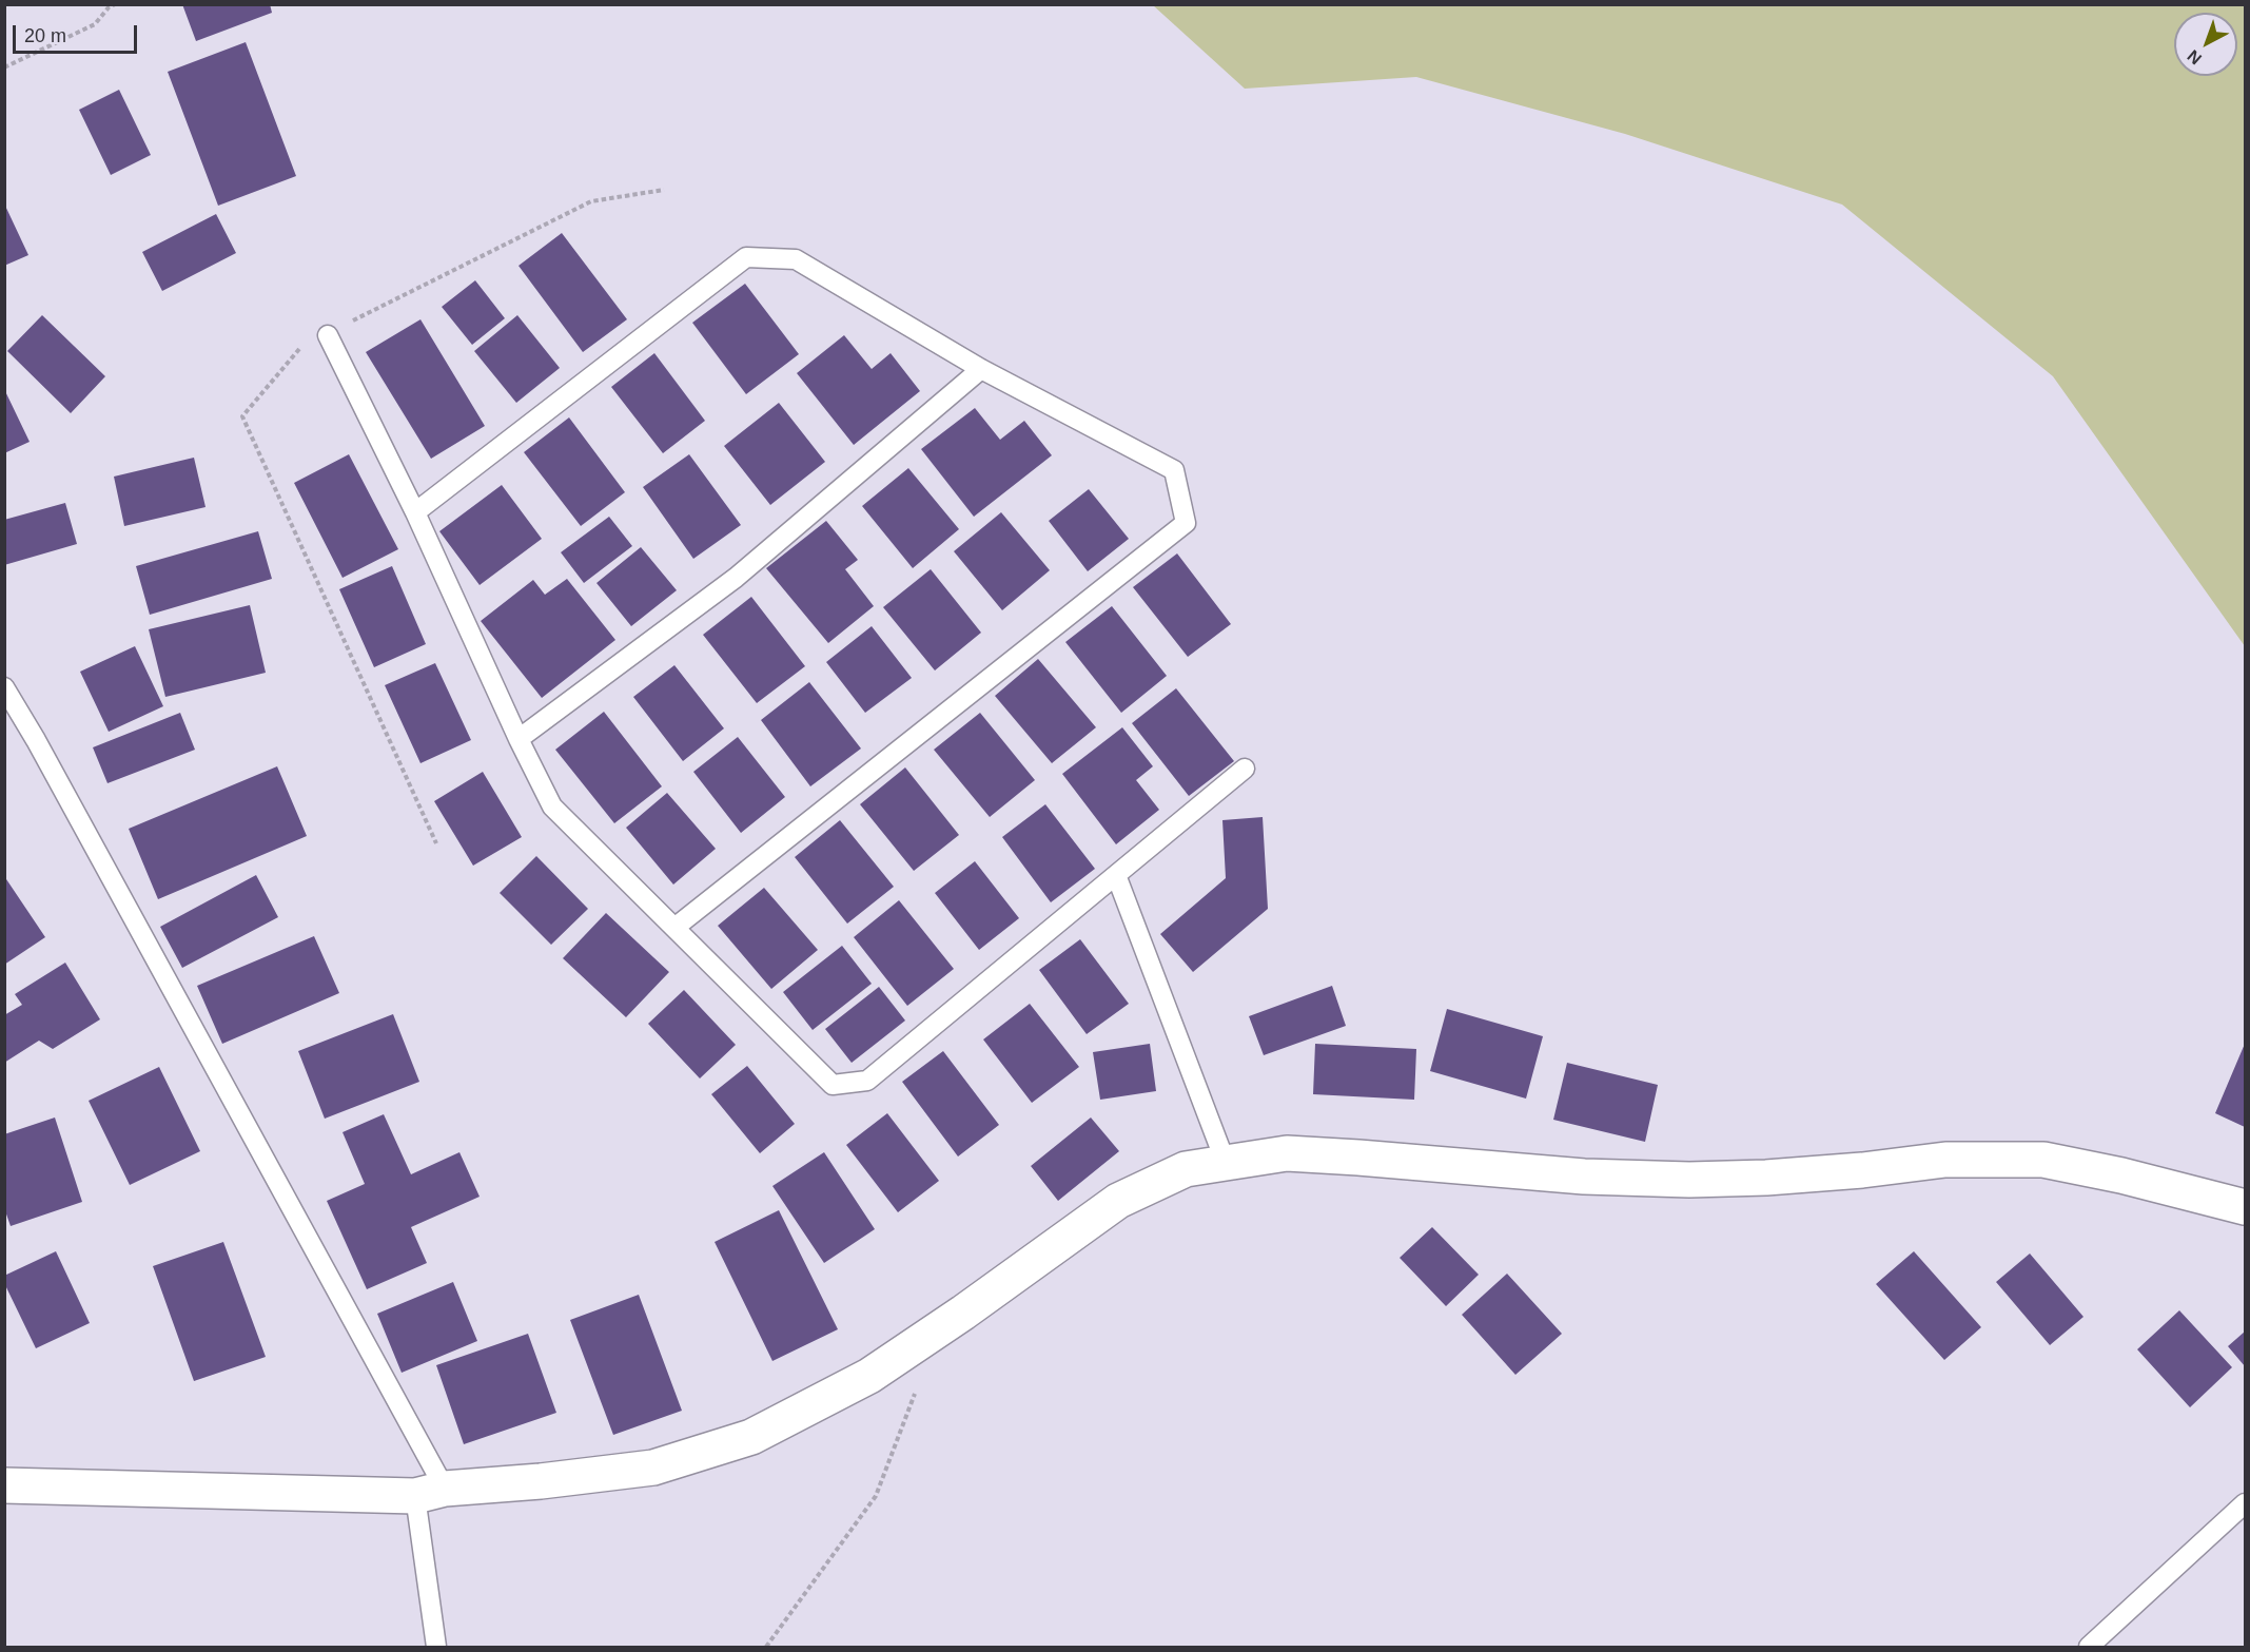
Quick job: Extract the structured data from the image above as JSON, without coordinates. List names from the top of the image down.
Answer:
{
  "scale_bar": "20 m",
  "north": "bottom left"
}
